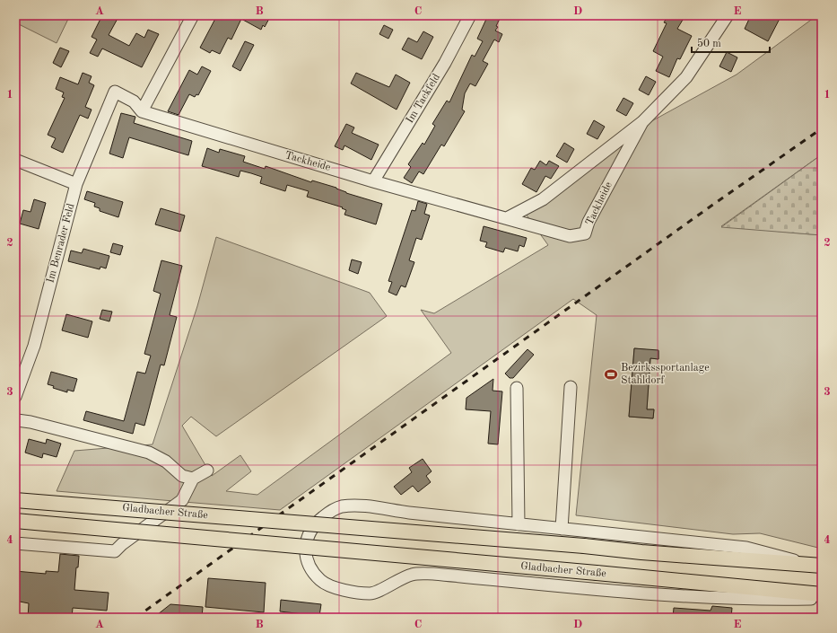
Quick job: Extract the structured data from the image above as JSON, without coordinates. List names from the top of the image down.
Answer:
{
  "streets": {
    "main road": ["Gladbacher Straße"],
    "street": ["Im Tackfeld", "Tackheide", "Im Benrader Feld"]
  },
  "crossings": [
    ["Im Tackfeld", "Tackheide"],
    ["Tackheide", "Im Benrader Feld"]
  ],
  "places": {
    "sports": ["Bezirkssportanlage Stahldorf"]
  },
  "scale_bar": "50 m",
  "grid": {
    "columns": [
      "A",
      "B",
      "C",
      "D",
      "E"
    ],
    "rows": [
      "1",
      "2",
      "3",
      "4"
    ]
  }
}
